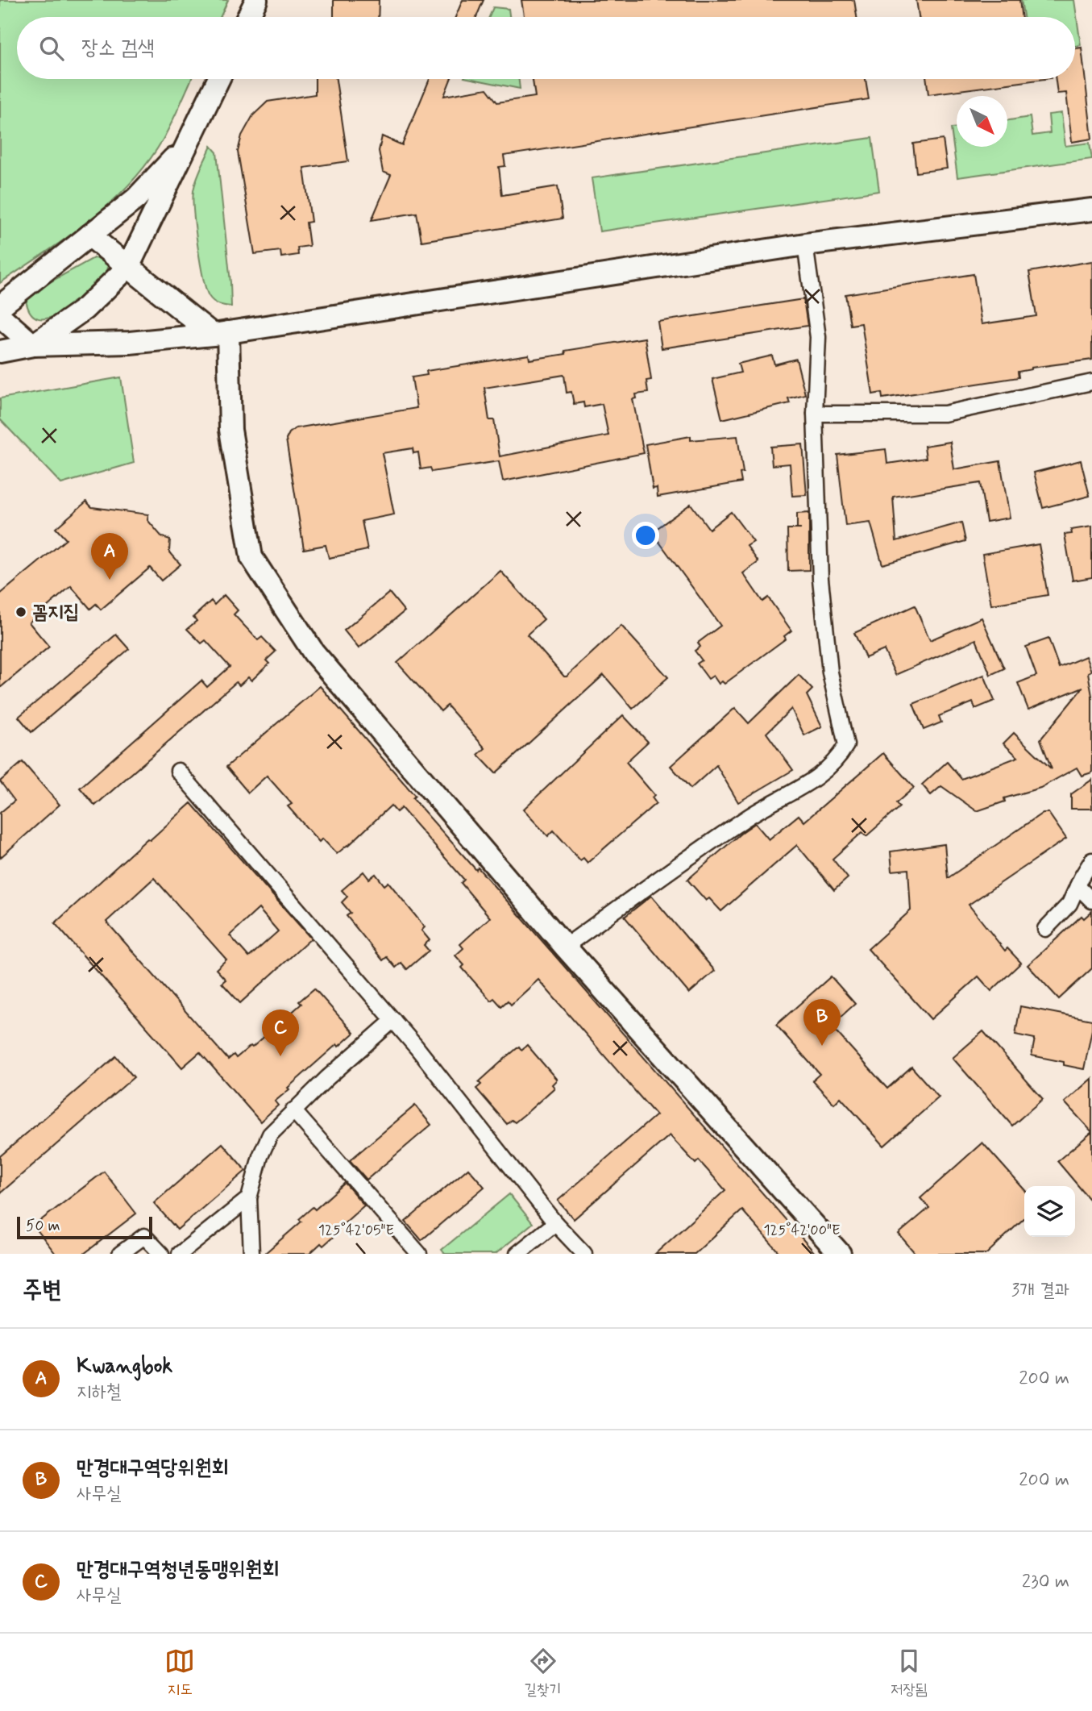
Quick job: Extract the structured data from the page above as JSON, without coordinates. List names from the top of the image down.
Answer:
{
  "places": ["꼼지집"],
  "scale_bar": "50 m",
  "north": "bottom right",
  "page": {
    "search": "장소 검색",
    "pins": ["A", "B", "C"],
    "scale": "50 m",
    "heading": ["주변", "3개 결과"],
    "list": [
      {
        "mark": "A",
        "name": "Kwangbok",
        "note": "지하철",
        "value": "200 m"
      },
      {
        "mark": "B",
        "name": "만경대구역당위원회",
        "note": "사무실",
        "value": "200 m"
      },
      {
        "mark": "C",
        "name": "만경대구역청년동맹위원회",
        "note": "사무실",
        "value": "230 m"
      }
    ],
    "nav": ["지도", "길찾기", "저장됨"]
  },
  "coordinates": ["125°42'05\"E", "125°42'00\"E"]
}
